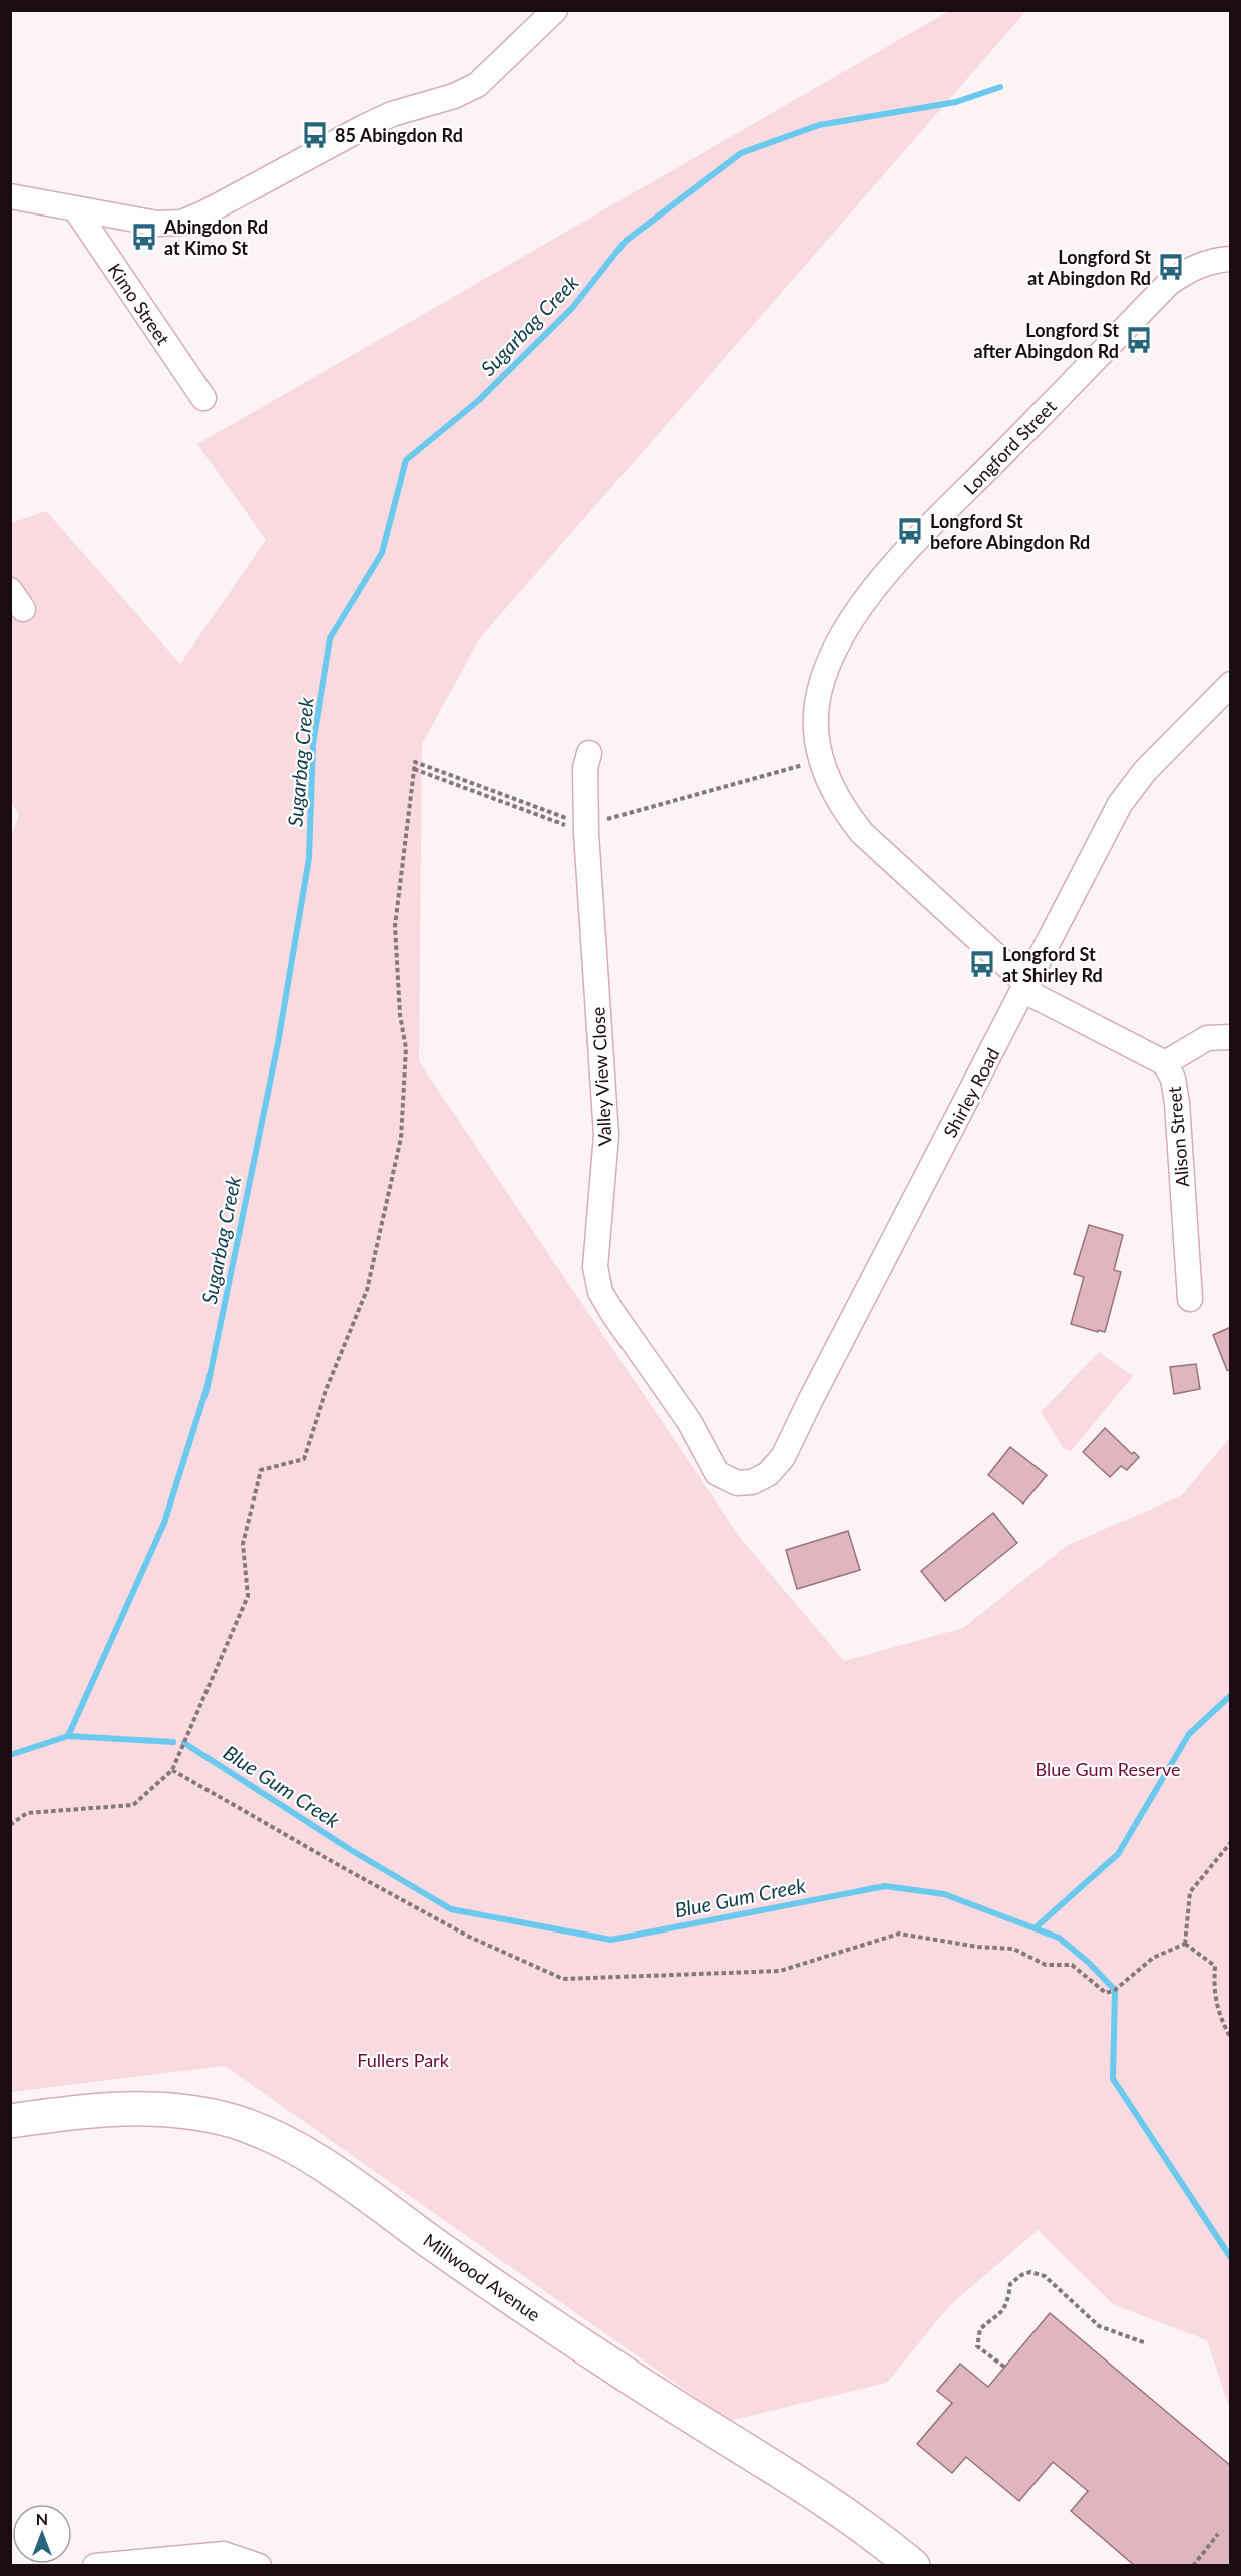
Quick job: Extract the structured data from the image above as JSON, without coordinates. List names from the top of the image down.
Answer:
{
  "streets": {
    "main road": ["Millwood Avenue"],
    "street": [
      "Kimo Street",
      "Longford Street",
      "Valley View Close",
      "Shirley Road",
      "Alison Street"
    ]
  },
  "crossings": [
    ["Longford Street", "Shirley Road"],
    ["Longford Street", "Alison Street"],
    ["Valley View Close", "Shirley Road"],
    ["Shirley Road", "Alison Street"]
  ],
  "water": ["Sugarbag Creek", "Blue Gum Creek"],
  "parks": ["Blue Gum Reserve", "Fullers Park"],
  "places": {
    "bus stop": [
      "85 Abingdon Rd",
      "Abingdon Rd at Kimo St",
      "Longford St at Abingdon Rd",
      "Longford St after Abingdon Rd",
      "Longford St before Abingdon Rd",
      "Longford St at Shirley Rd"
    ]
  },
  "north": "top"
}
